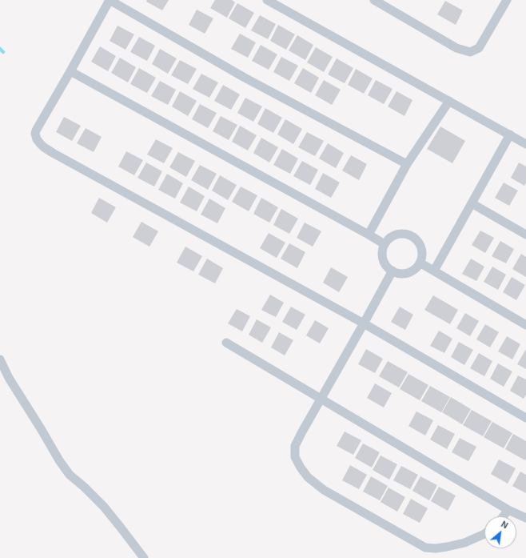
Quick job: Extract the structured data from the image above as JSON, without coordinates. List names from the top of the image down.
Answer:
{
  "north": "top right"
}
